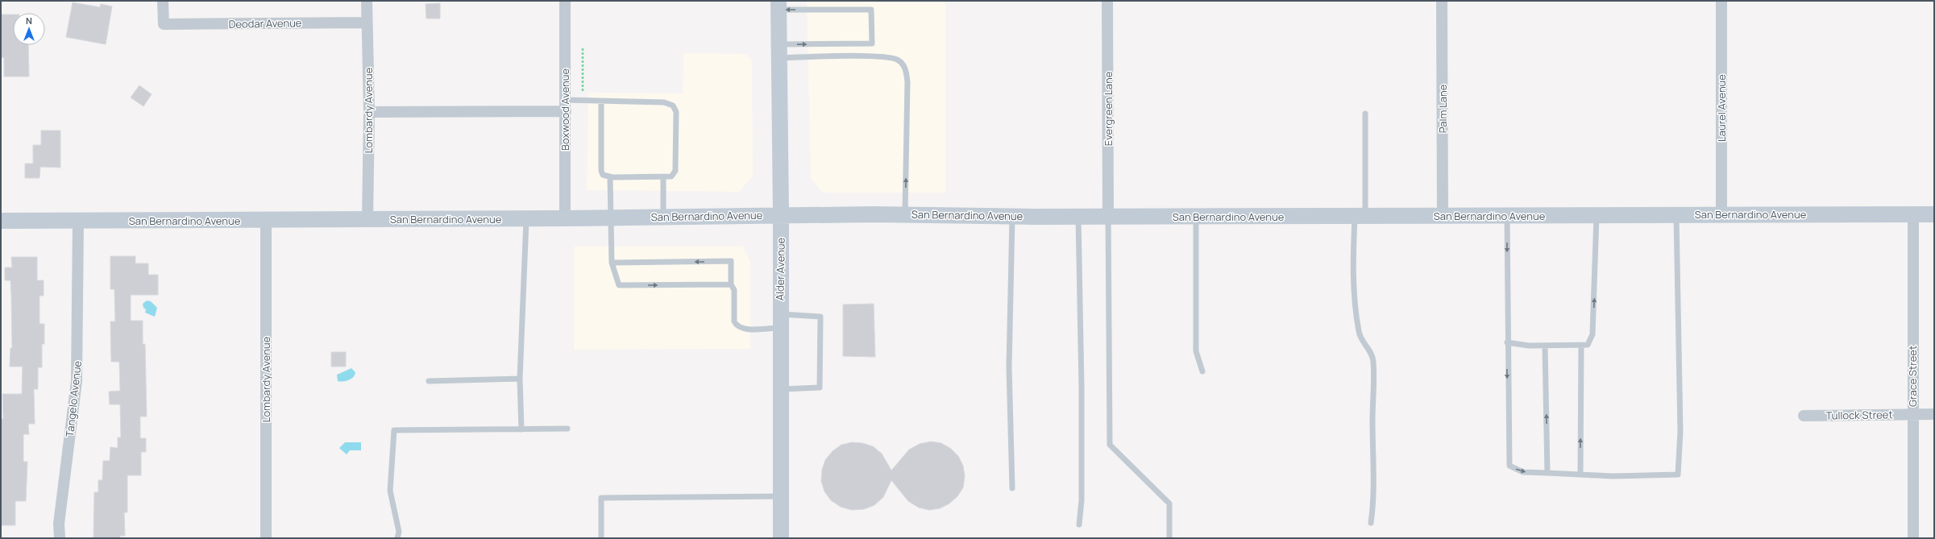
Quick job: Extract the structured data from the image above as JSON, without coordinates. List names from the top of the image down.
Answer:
{
  "streets": {
    "main road": ["San Bernardino Avenue", "Alder Avenue"],
    "street": [
      "Deodar Avenue",
      "Laurel Avenue",
      "Evergreen Lane",
      "Palm Lane",
      "Boxwood Avenue",
      "Lombardy Avenue",
      "Grace Street",
      "Tangelo Avenue",
      "Tullock Street"
    ]
  },
  "crossings": [
    ["Deodar Avenue", "Lombardy Avenue"],
    ["Laurel Avenue", "San Bernardino Avenue"],
    ["Evergreen Lane", "San Bernardino Avenue"],
    ["Palm Lane", "San Bernardino Avenue"],
    ["Boxwood Avenue", "San Bernardino Avenue"],
    ["Lombardy Avenue", "San Bernardino Avenue"],
    ["San Bernardino Avenue", "Alder Avenue"],
    ["San Bernardino Avenue", "Grace Street"],
    ["San Bernardino Avenue", "Tangelo Avenue"],
    ["Grace Street", "Tullock Street"]
  ],
  "north": "top"
}
